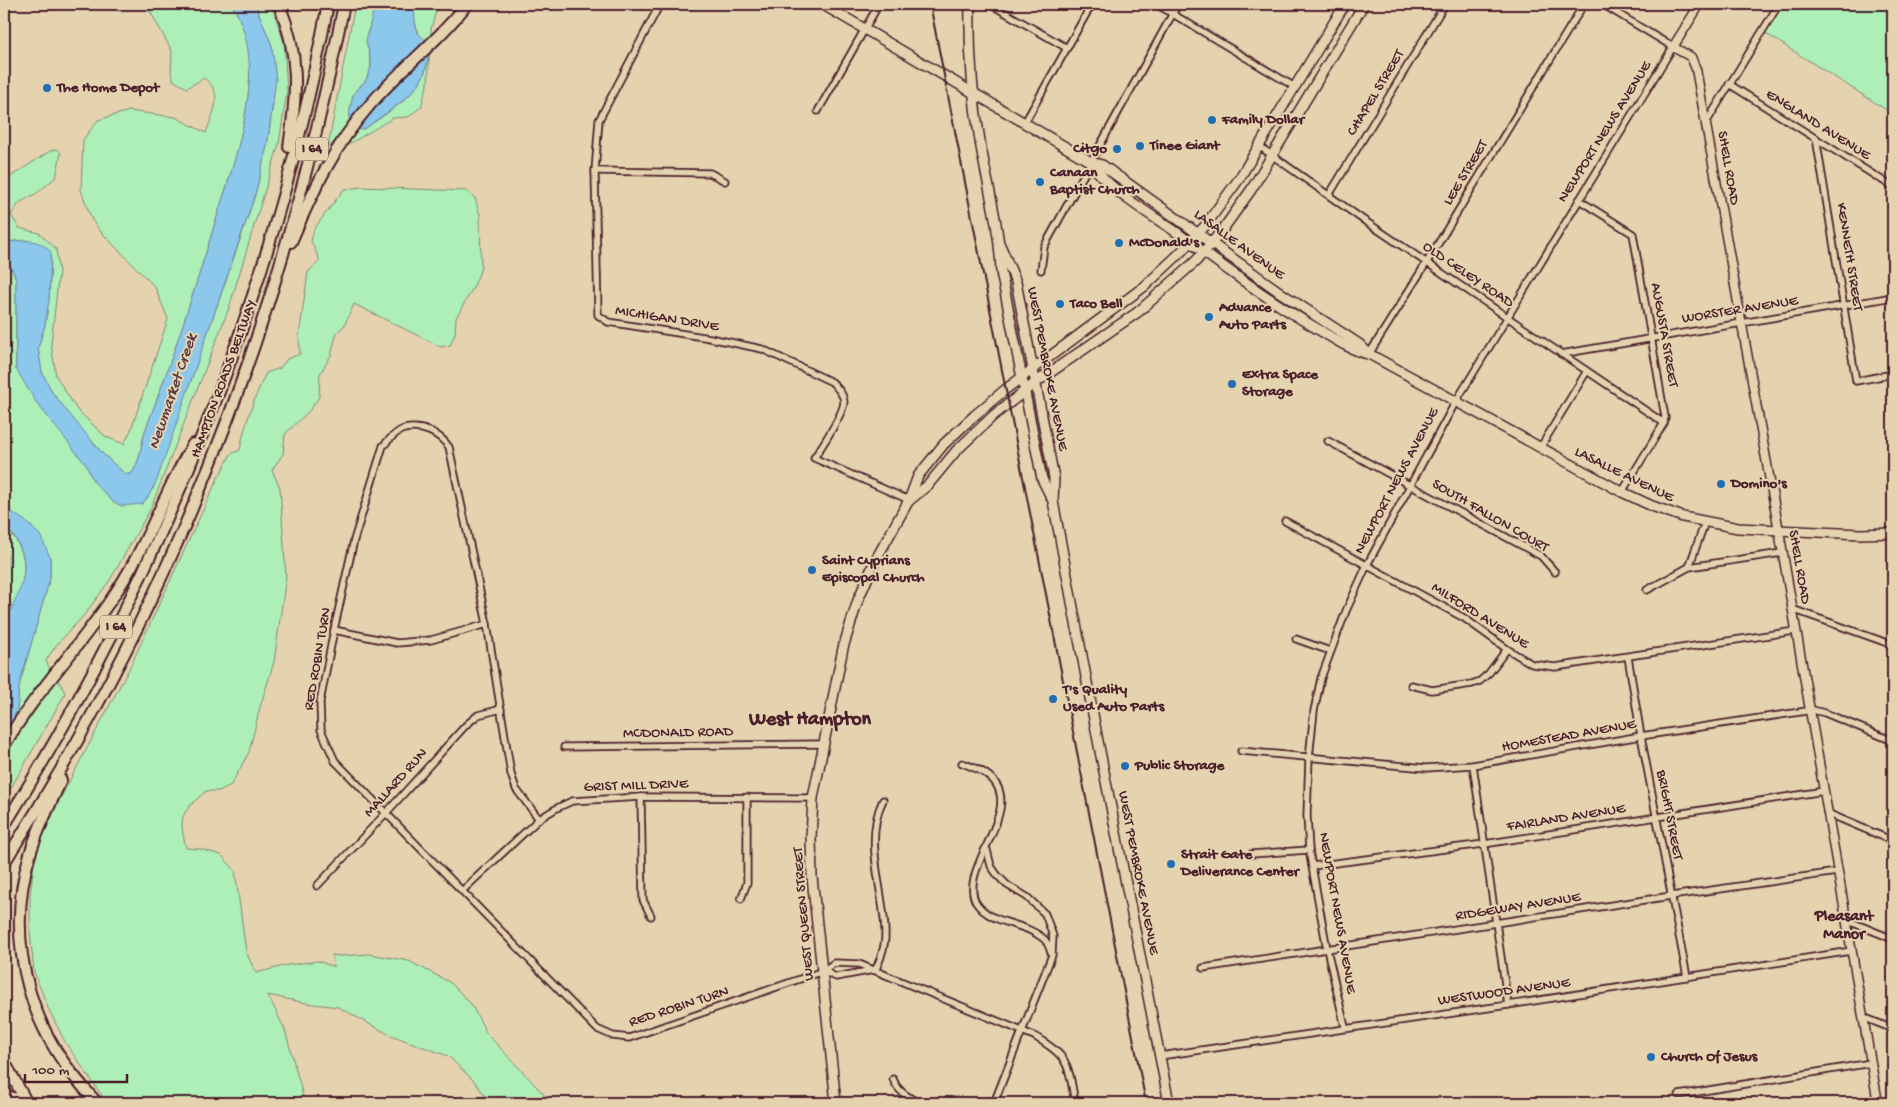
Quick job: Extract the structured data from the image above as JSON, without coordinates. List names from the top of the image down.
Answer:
{
  "streets": {
    "highway": ["I 64", "HAMPTON ROADS BELTWAY"],
    "main road": ["LASALLE AVENUE", "WEST PEMBROKE AVENUE", "WEST QUEEN STREET"],
    "street": [
      "CHAPEL STREET",
      "ENGLAND AVENUE",
      "NEWPORT NEWS AVENUE",
      "SHELL ROAD",
      "LEE STREET",
      "KENNETH STREET",
      "OLD CELEY ROAD",
      "WORSTER AVENUE",
      "MICHIGAN DRIVE",
      "AUGUSTA STREET",
      "SOUTH FALLON COURT",
      "MILFORD AVENUE",
      "RED ROBIN TURN",
      "MCDONALD ROAD",
      "HOMESTEAD AVENUE",
      "MALLARD RUN",
      "GRIST MILL DRIVE",
      "BRIGHT STREET",
      "FAIRLAND AVENUE",
      "RIDGEWAY AVENUE",
      "WESTWOOD AVENUE"
    ]
  },
  "crossings": [
    ["CHAPEL STREET", "OLD CELEY ROAD"],
    ["ENGLAND AVENUE", "KENNETH STREET"],
    ["NEWPORT NEWS AVENUE", "SHELL ROAD"],
    ["NEWPORT NEWS AVENUE", "LASALLE AVENUE"],
    ["NEWPORT NEWS AVENUE", "OLD CELEY ROAD"],
    ["NEWPORT NEWS AVENUE", "AUGUSTA STREET"],
    ["NEWPORT NEWS AVENUE", "SOUTH FALLON COURT"],
    ["NEWPORT NEWS AVENUE", "MILFORD AVENUE"],
    ["NEWPORT NEWS AVENUE", "HOMESTEAD AVENUE"],
    ["NEWPORT NEWS AVENUE", "FAIRLAND AVENUE"],
    ["NEWPORT NEWS AVENUE", "RIDGEWAY AVENUE"],
    ["NEWPORT NEWS AVENUE", "WESTWOOD AVENUE"],
    ["I 64", "HAMPTON ROADS BELTWAY"],
    ["SHELL ROAD", "LASALLE AVENUE"],
    ["SHELL ROAD", "WORSTER AVENUE"],
    ["SHELL ROAD", "MILFORD AVENUE"],
    ["SHELL ROAD", "HOMESTEAD AVENUE"],
    ["SHELL ROAD", "FAIRLAND AVENUE"],
    ["SHELL ROAD", "RIDGEWAY AVENUE"],
    ["SHELL ROAD", "WESTWOOD AVENUE"],
    ["LEE STREET", "LASALLE AVENUE"],
    ["LEE STREET", "OLD CELEY ROAD"],
    ["LASALLE AVENUE", "WEST PEMBROKE AVENUE"],
    ["LASALLE AVENUE", "WEST QUEEN STREET"],
    ["KENNETH STREET", "WORSTER AVENUE"],
    ["OLD CELEY ROAD", "WORSTER AVENUE"],
    ["OLD CELEY ROAD", "AUGUSTA STREET"],
    ["OLD CELEY ROAD", "WEST QUEEN STREET"],
    ["WORSTER AVENUE", "AUGUSTA STREET"],
    ["MICHIGAN DRIVE", "WEST QUEEN STREET"],
    ["WEST PEMBROKE AVENUE", "WEST QUEEN STREET"],
    ["WEST PEMBROKE AVENUE", "WESTWOOD AVENUE"],
    ["MILFORD AVENUE", "BRIGHT STREET"],
    ["RED ROBIN TURN", "MALLARD RUN"],
    ["RED ROBIN TURN", "GRIST MILL DRIVE"],
    ["RED ROBIN TURN", "WEST QUEEN STREET"],
    ["MCDONALD ROAD", "WEST QUEEN STREET"],
    ["HOMESTEAD AVENUE", "BRIGHT STREET"],
    ["GRIST MILL DRIVE", "WEST QUEEN STREET"],
    ["BRIGHT STREET", "FAIRLAND AVENUE"],
    ["BRIGHT STREET", "RIDGEWAY AVENUE"],
    ["BRIGHT STREET", "WESTWOOD AVENUE"]
  ],
  "districts": ["West Hampton", "Pleasant Manor"],
  "water": ["Newmarket Creek"],
  "places": [
    "The Home Depot",
    "Family Dollar",
    "Tinee Giant",
    "Citgo",
    "Canaan Baptist Church",
    "McDonald's",
    "Taco Bell",
    "Advance Auto Parts",
    "Extra Space Storage",
    "Domino's",
    "Saint Cyprians Episcopal Church",
    "T's Quality Used Auto Parts",
    "Public Storage",
    "Strait Gate Deliverance Center",
    "Church Of Jesus"
  ],
  "scale_bar": "100 m"
}
